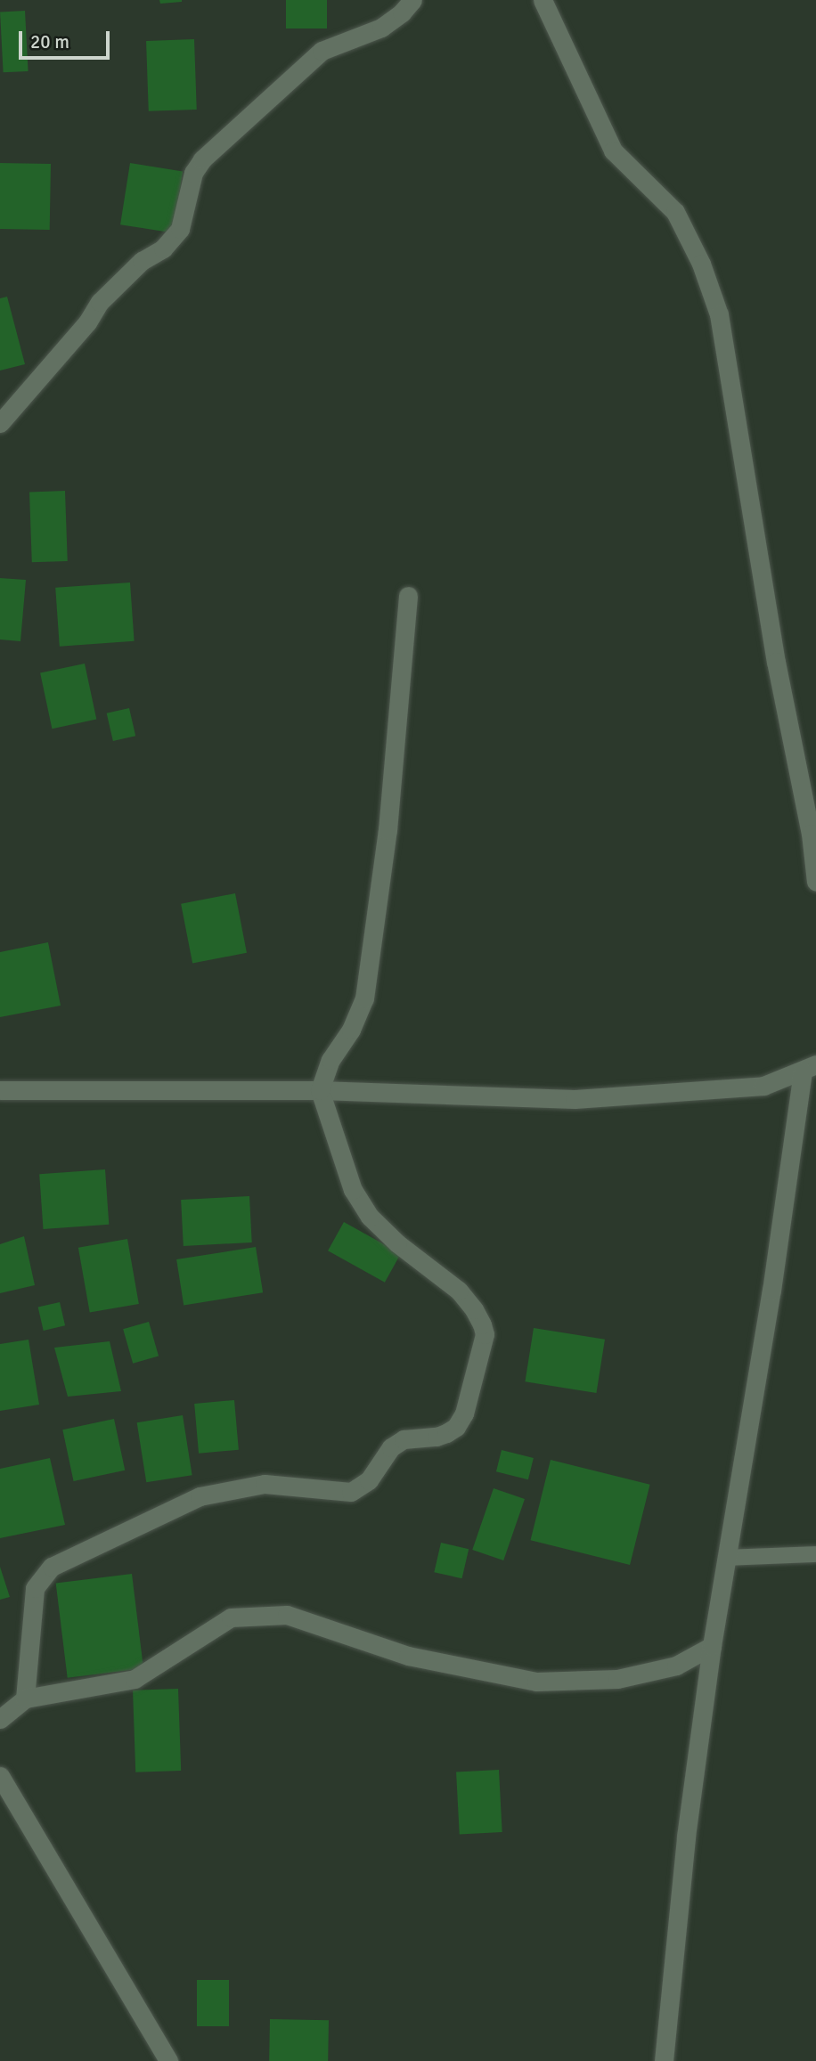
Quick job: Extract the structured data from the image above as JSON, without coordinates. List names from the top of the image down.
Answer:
{
  "scale_bar": "20 m"
}
